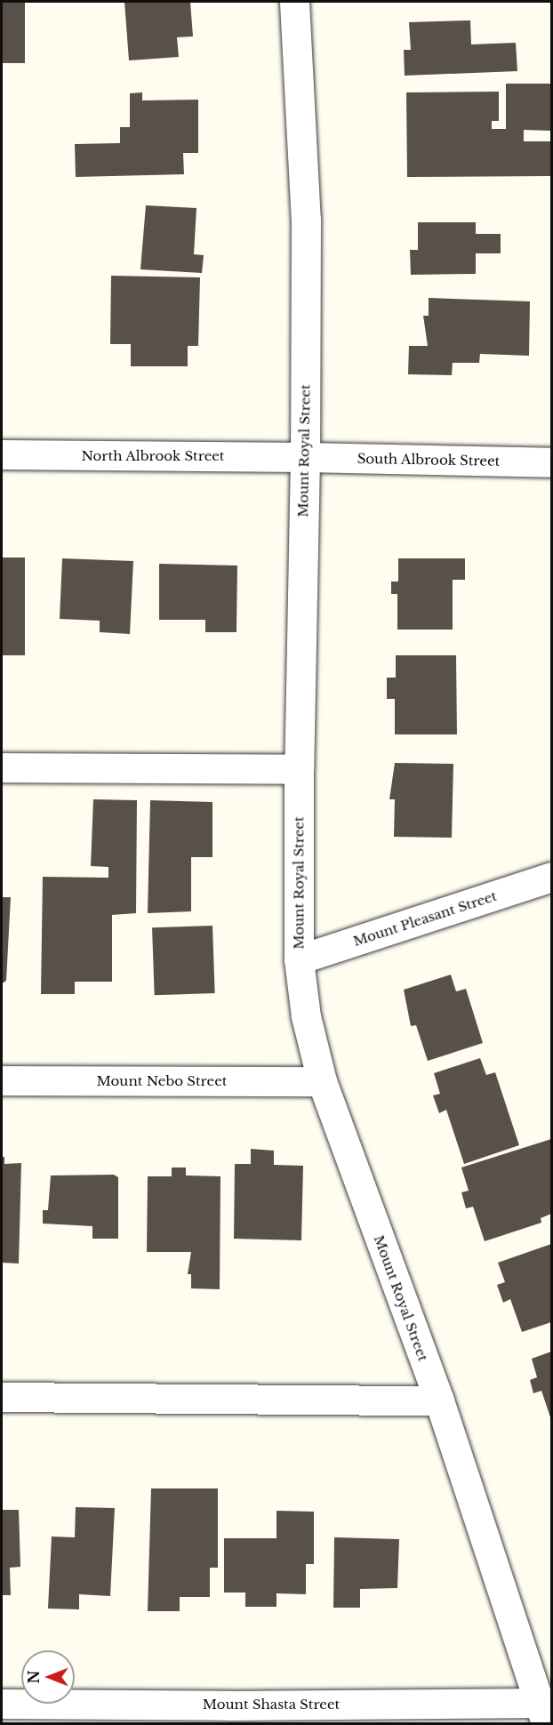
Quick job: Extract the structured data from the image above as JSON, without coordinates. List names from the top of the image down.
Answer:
{
  "streets": {
    "street": [
      "Mount Royal Street",
      "North Albrook Street",
      "South Albrook Street",
      "Mount Pleasant Street",
      "Mount Nebo Street",
      "Mount Shasta Street"
    ]
  },
  "crossings": [
    ["Mount Royal Street", "North Albrook Street"],
    ["Mount Royal Street", "South Albrook Street"],
    ["Mount Royal Street", "Mount Pleasant Street"],
    ["Mount Royal Street", "Mount Nebo Street"],
    ["Mount Royal Street", "Mount Shasta Street"],
    ["North Albrook Street", "South Albrook Street"]
  ],
  "north": "left"
}
